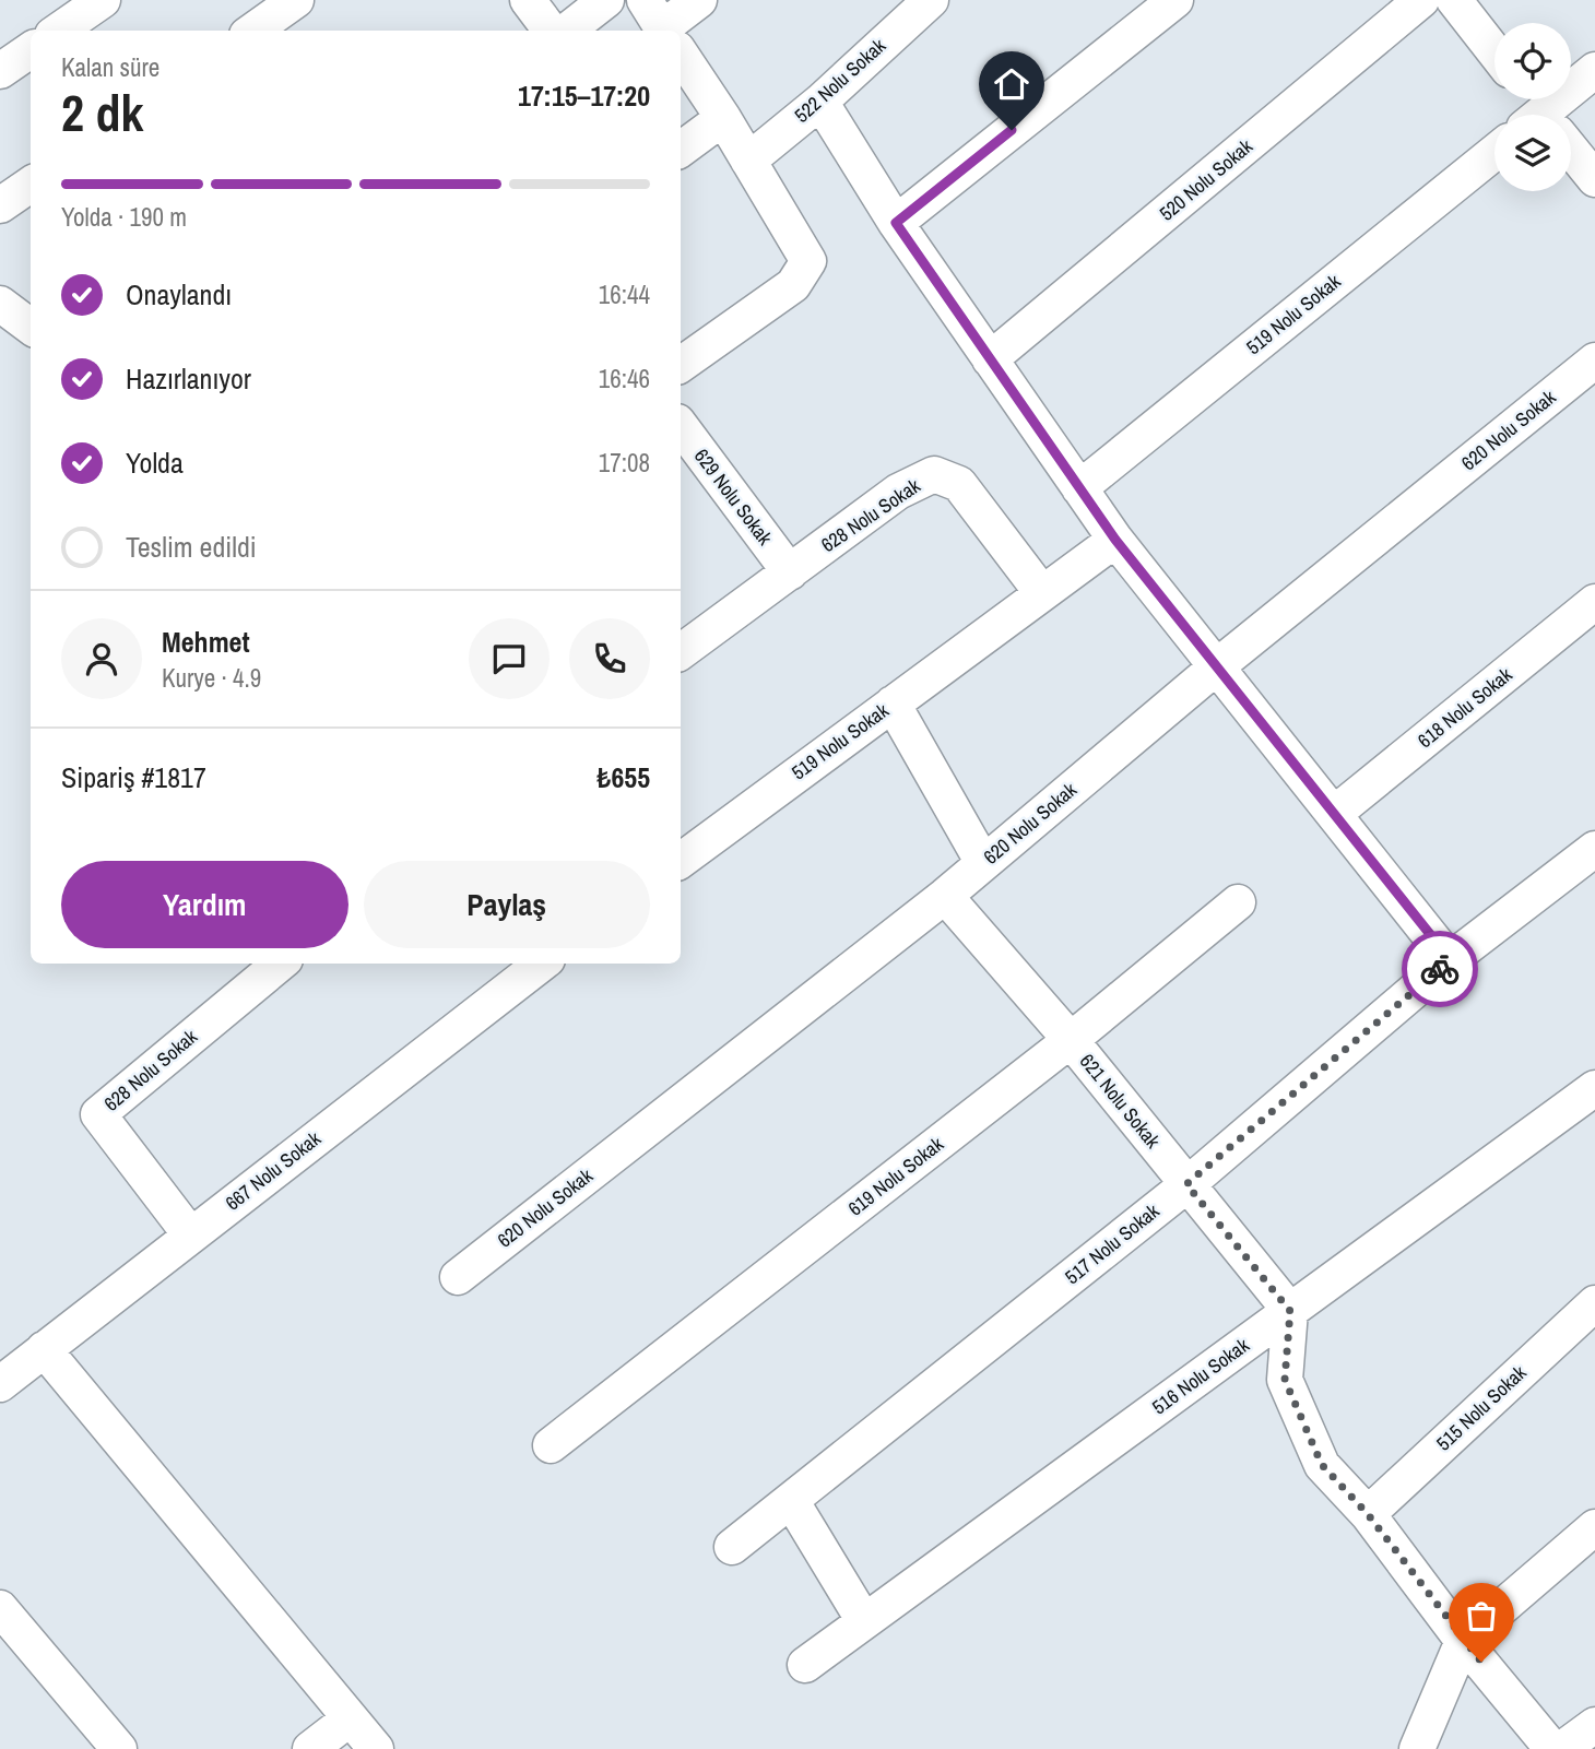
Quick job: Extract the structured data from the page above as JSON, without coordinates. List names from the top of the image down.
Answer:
{
  "streets": {
    "street": [
      "522 Nolu Sokak",
      "520 Nolu Sokak",
      "519 Nolu Sokak",
      "620 Nolu Sokak",
      "629 Nolu Sokak",
      "628 Nolu Sokak",
      "618 Nolu Sokak",
      "621 Nolu Sokak",
      "667 Nolu Sokak",
      "619 Nolu Sokak",
      "517 Nolu Sokak",
      "516 Nolu Sokak",
      "515 Nolu Sokak"
    ]
  },
  "crossings": [
    ["519 Nolu Sokak", "628 Nolu Sokak"],
    ["620 Nolu Sokak", "621 Nolu Sokak"],
    ["629 Nolu Sokak", "628 Nolu Sokak"],
    ["628 Nolu Sokak", "667 Nolu Sokak"],
    ["621 Nolu Sokak", "619 Nolu Sokak"],
    ["621 Nolu Sokak", "517 Nolu Sokak"],
    ["621 Nolu Sokak", "516 Nolu Sokak"]
  ],
  "page": {
    "heading": ["2 dk", "Kalan süre", "17:15–17:20"],
    "panel": [
      "Mehmet",
      "Kurye · 4.9",
      "Sipariş #1817",
      "₺655"
    ],
    "bar": "Yolda · 190 m",
    "list": [
      ["Onaylandı", "16:44"],
      ["Hazırlanıyor", "16:46"],
      ["Yolda", "17:08"],
      "Teslim edildi"
    ],
    "buttons": ["Yardım", "Paylaş"]
  }
}
